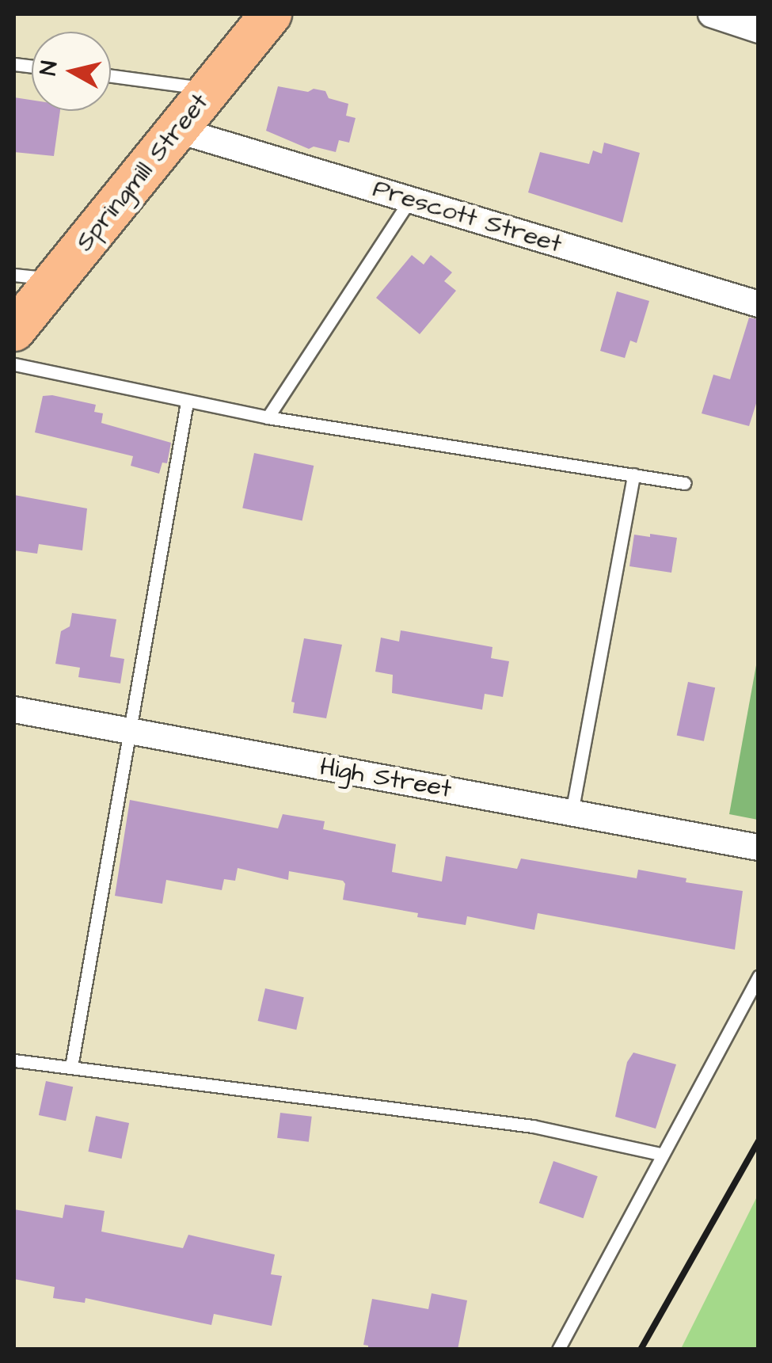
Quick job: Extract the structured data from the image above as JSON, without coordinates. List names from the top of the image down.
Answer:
{
  "streets": {
    "main road": ["Springmill Street"],
    "street": ["Prescott Street", "High Street"]
  },
  "crossings": [
    ["Springmill Street", "Prescott Street"]
  ],
  "north": "left"
}
